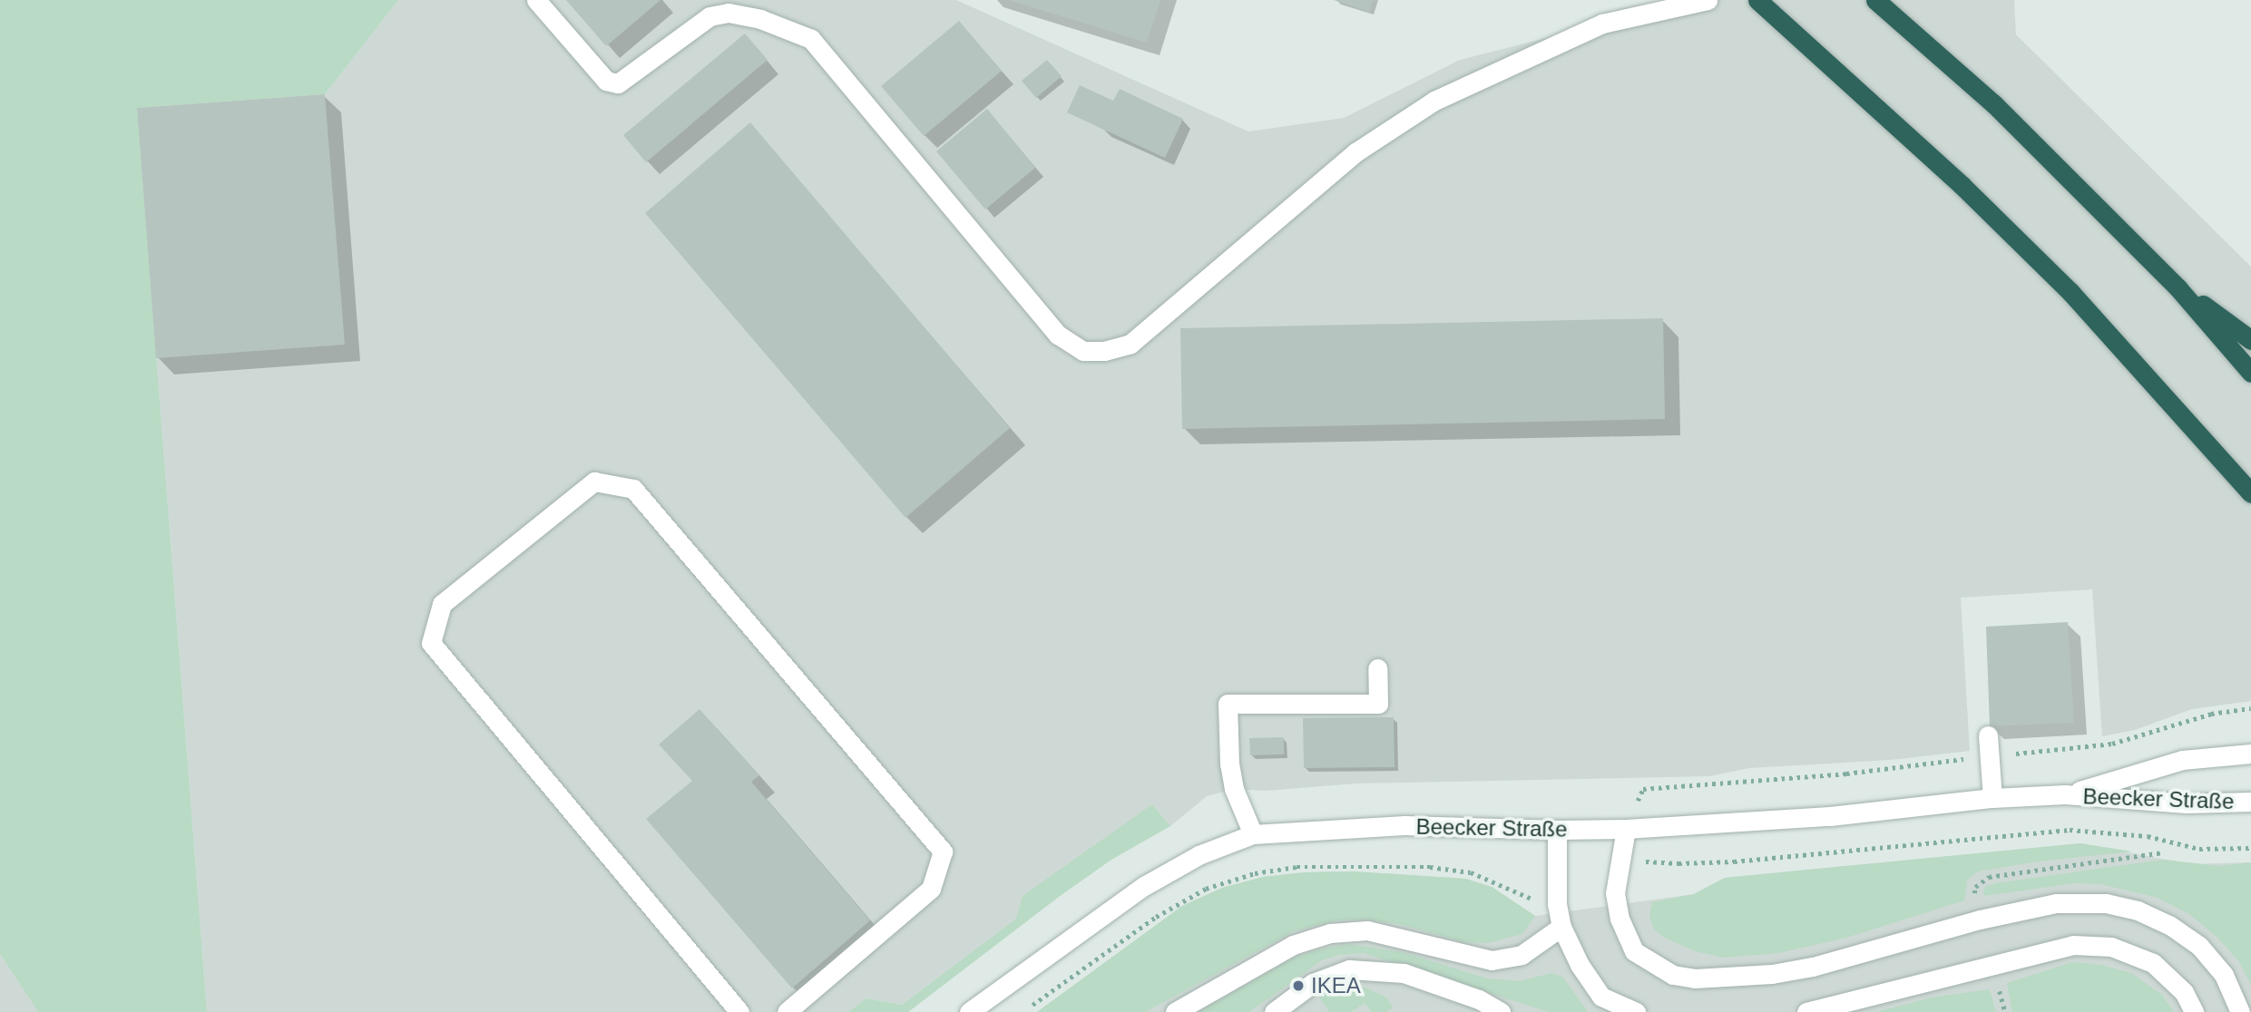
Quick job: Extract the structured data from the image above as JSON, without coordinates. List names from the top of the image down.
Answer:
{
  "streets": {
    "street": ["Beecker Straße"]
  },
  "places": ["IKEA"]
}
